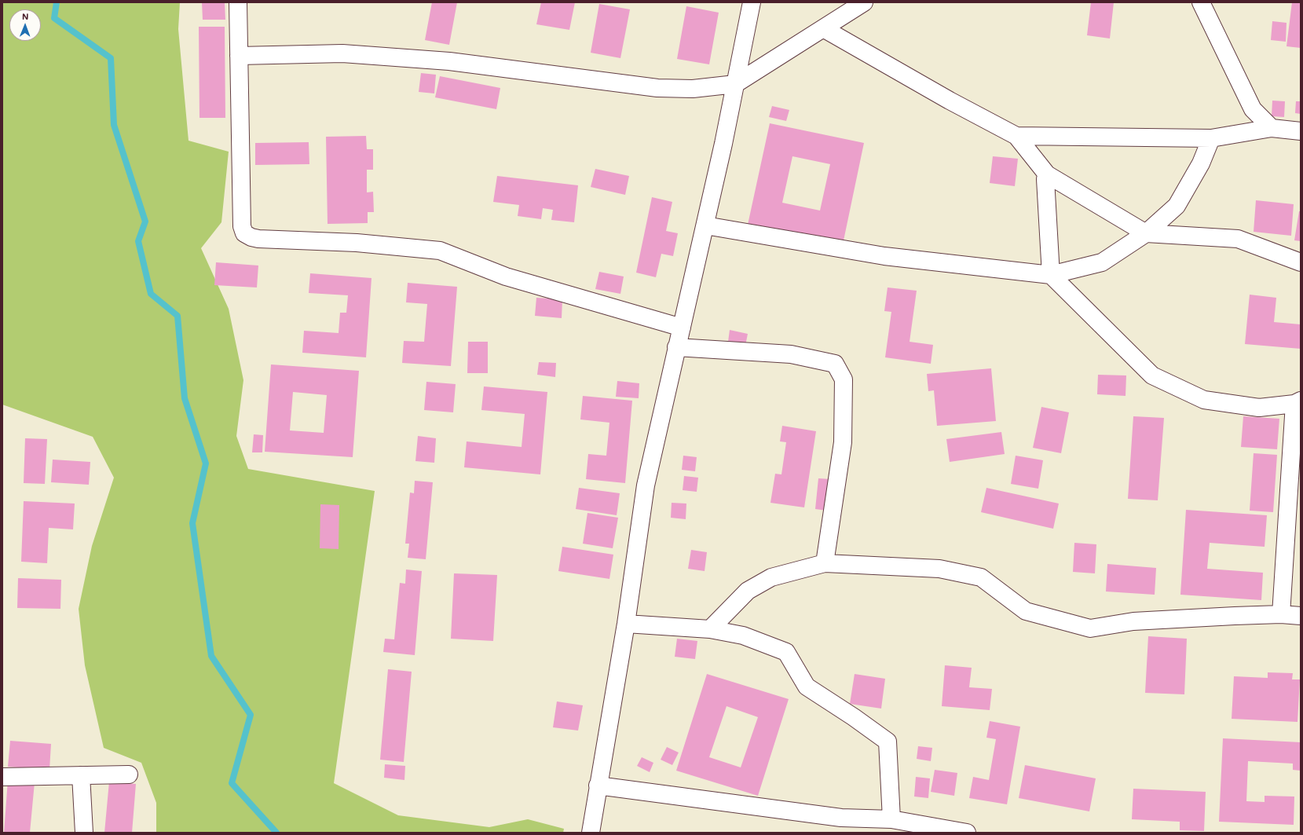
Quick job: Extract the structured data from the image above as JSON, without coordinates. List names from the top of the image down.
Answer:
{
  "north": "top"
}
